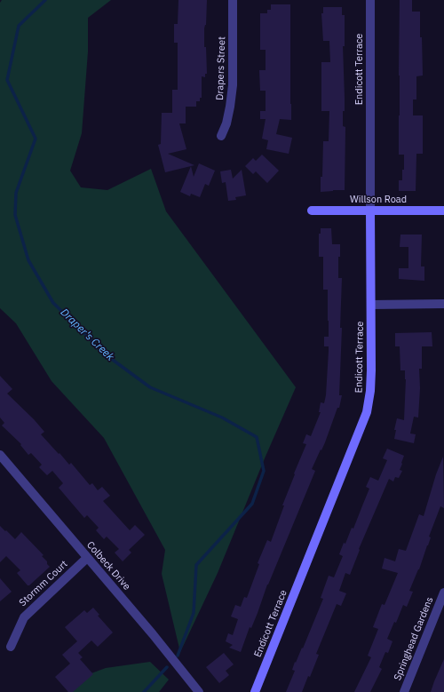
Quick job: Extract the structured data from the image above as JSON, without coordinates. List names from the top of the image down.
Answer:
{
  "streets": {
    "street": [
      "Drapers Street",
      "Endicott Terrace",
      "Willson Road",
      "Colbeck Drive",
      "Stormm Court",
      "Springhead Gardens"
    ]
  },
  "crossings": [
    ["Endicott Terrace", "Willson Road"],
    ["Colbeck Drive", "Stormm Court"]
  ],
  "water": ["Draper's Creek"]
}
